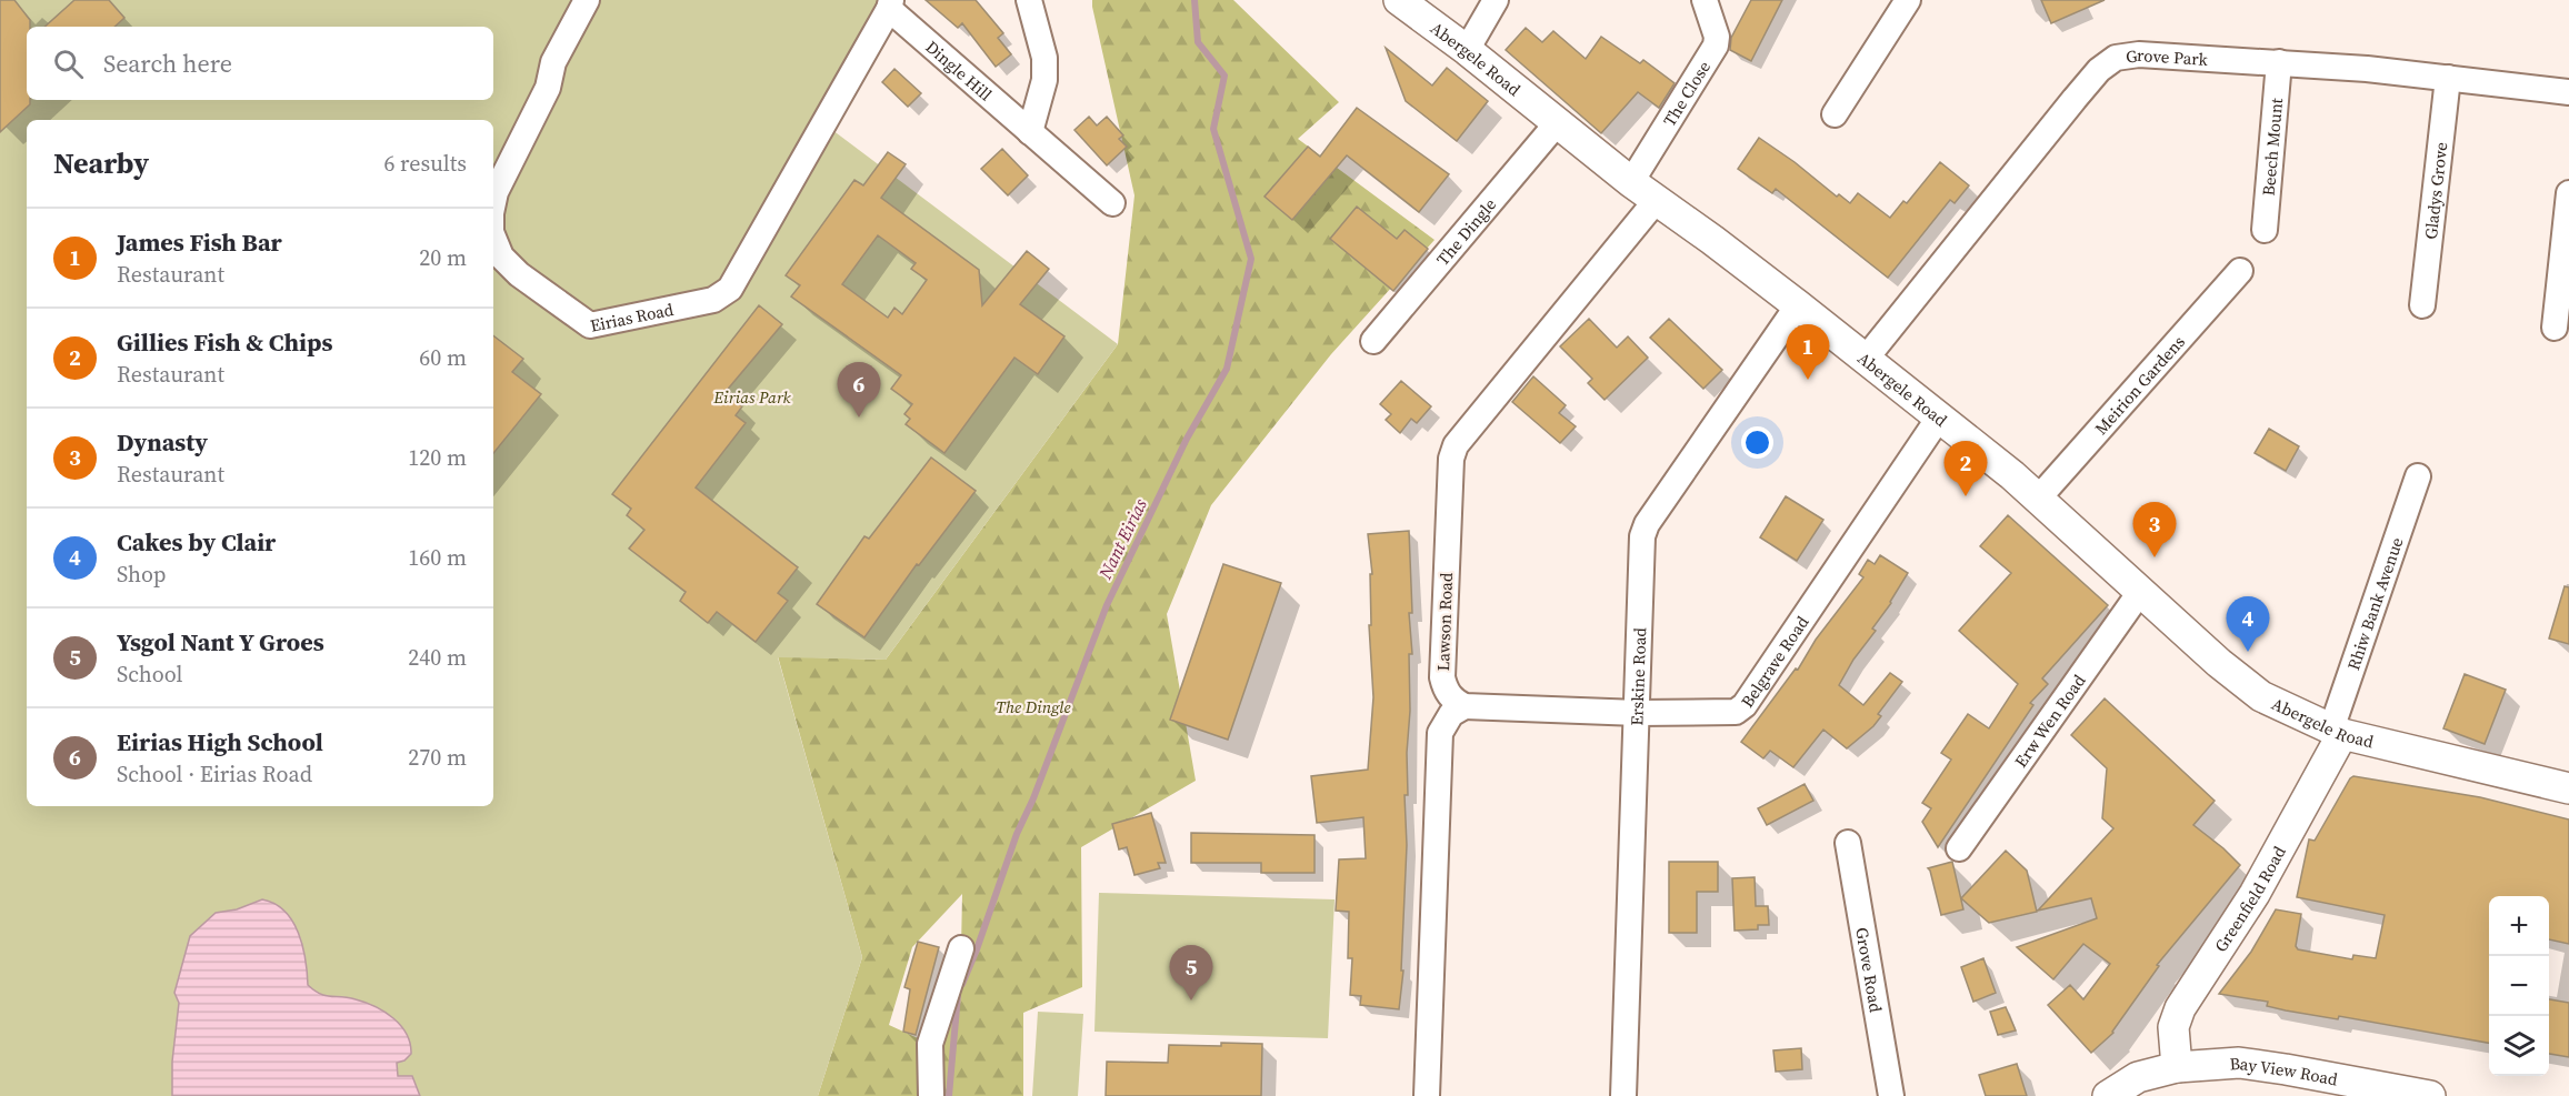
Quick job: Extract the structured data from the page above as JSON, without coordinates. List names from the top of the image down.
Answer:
{
  "streets": {
    "main road": ["Abergele Road", "Greenfield Road", "Bay View Road"],
    "street": [
      "Grove Park",
      "Dingle Hill",
      "The Close",
      "Beech Mount",
      "Gladys Grove",
      "The Dingle",
      "Eirias Road",
      "Meirion Gardens",
      "Rhiw Bank Avenue",
      "Lawson Road",
      "Belgrave Road",
      "Erskine Road",
      "Erw Wen Road",
      "Grove Road"
    ]
  },
  "crossings": [
    ["Abergele Road", "Grove Park"],
    ["Abergele Road", "The Close"],
    ["Abergele Road", "The Dingle"],
    ["Abergele Road", "Meirion Gardens"],
    ["Abergele Road", "Rhiw Bank Avenue"],
    ["Abergele Road", "Lawson Road"],
    ["Abergele Road", "Belgrave Road"],
    ["Abergele Road", "Erskine Road"],
    ["Abergele Road", "Erw Wen Road"],
    ["Abergele Road", "Greenfield Road"],
    ["Grove Park", "Beech Mount"],
    ["Grove Park", "Gladys Grove"],
    ["Dingle Hill", "Eirias Road"],
    ["Rhiw Bank Avenue", "Greenfield Road"],
    ["Lawson Road", "Belgrave Road"],
    ["Belgrave Road", "Erskine Road"],
    ["Greenfield Road", "Bay View Road"]
  ],
  "water": ["Nant Eirias"],
  "parks": ["Eirias Park", "The Dingle"],
  "page": {
    "search": "Search here",
    "heading": ["Nearby", "6 results"],
    "list": [
      {
        "mark": "1",
        "name": "James Fish Bar",
        "note": "Restaurant",
        "value": "20 m"
      },
      {
        "mark": "2",
        "name": "Gillies Fish & Chips",
        "note": "Restaurant",
        "value": "60 m"
      },
      {
        "mark": "3",
        "name": "Dynasty",
        "note": "Restaurant",
        "value": "120 m"
      },
      {
        "mark": "4",
        "name": "Cakes by Clair",
        "note": "Shop",
        "value": "160 m"
      },
      {
        "mark": "5",
        "name": "Ysgol Nant Y Groes",
        "note": "School",
        "value": "240 m"
      },
      {
        "mark": "6",
        "name": "Eirias High School",
        "note": "School · Eirias Road",
        "value": "270 m"
      }
    ],
    "pins": [
      "1",
      "6",
      "2",
      "3",
      "4",
      "5"
    ],
    "map_buttons": ["+", "−"]
  }
}
